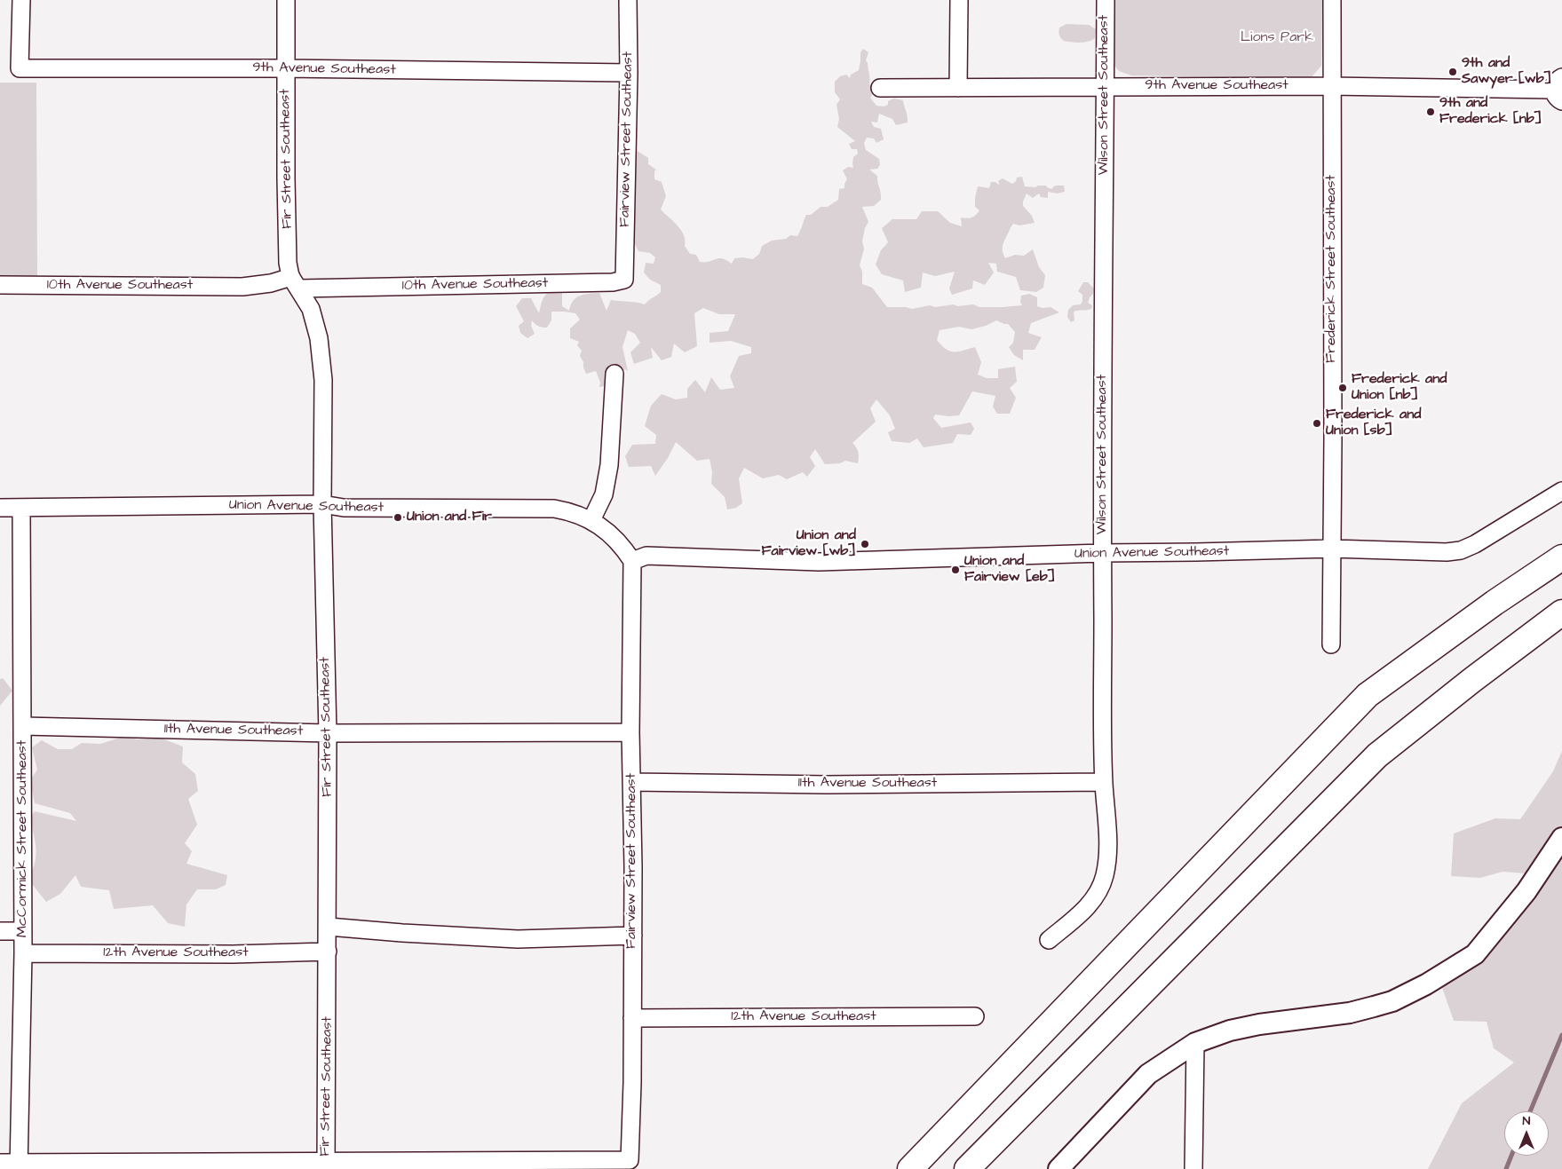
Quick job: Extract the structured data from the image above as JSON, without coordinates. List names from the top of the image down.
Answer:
{
  "streets": {
    "street": [
      "9th Avenue Southeast",
      "Wilson Street Southeast",
      "Fairview Street Southeast",
      "Fir Street Southeast",
      "Frederick Street Southeast",
      "10th Avenue Southeast",
      "Union Avenue Southeast",
      "11th Avenue Southeast",
      "McCormick Street Southeast",
      "12th Avenue Southeast"
    ]
  },
  "crossings": [
    ["9th Avenue Southeast", "Wilson Street Southeast"],
    ["9th Avenue Southeast", "Fairview Street Southeast"],
    ["9th Avenue Southeast", "Fir Street Southeast"],
    ["9th Avenue Southeast", "Frederick Street Southeast"],
    ["Wilson Street Southeast", "Union Avenue Southeast"],
    ["Wilson Street Southeast", "11th Avenue Southeast"],
    ["Fairview Street Southeast", "Fir Street Southeast"],
    ["Fairview Street Southeast", "10th Avenue Southeast"],
    ["Fairview Street Southeast", "Union Avenue Southeast"],
    ["Fairview Street Southeast", "11th Avenue Southeast"],
    ["Fairview Street Southeast", "12th Avenue Southeast"],
    ["Fir Street Southeast", "10th Avenue Southeast"],
    ["Fir Street Southeast", "Union Avenue Southeast"],
    ["Fir Street Southeast", "11th Avenue Southeast"],
    ["Fir Street Southeast", "12th Avenue Southeast"],
    ["Frederick Street Southeast", "Union Avenue Southeast"],
    ["Union Avenue Southeast", "McCormick Street Southeast"],
    ["11th Avenue Southeast", "McCormick Street Southeast"],
    ["McCormick Street Southeast", "12th Avenue Southeast"]
  ],
  "parks": ["Lions Park"],
  "places": [
    "9th and Sawyer [wb]",
    "9th and Frederick [nb]",
    "Frederick and Union [nb]",
    "Frederick and Union [sb]",
    "Union and Fir",
    "Union and Fairview [wb]",
    "Union and Fairview [eb]"
  ],
  "north": "top"
}
